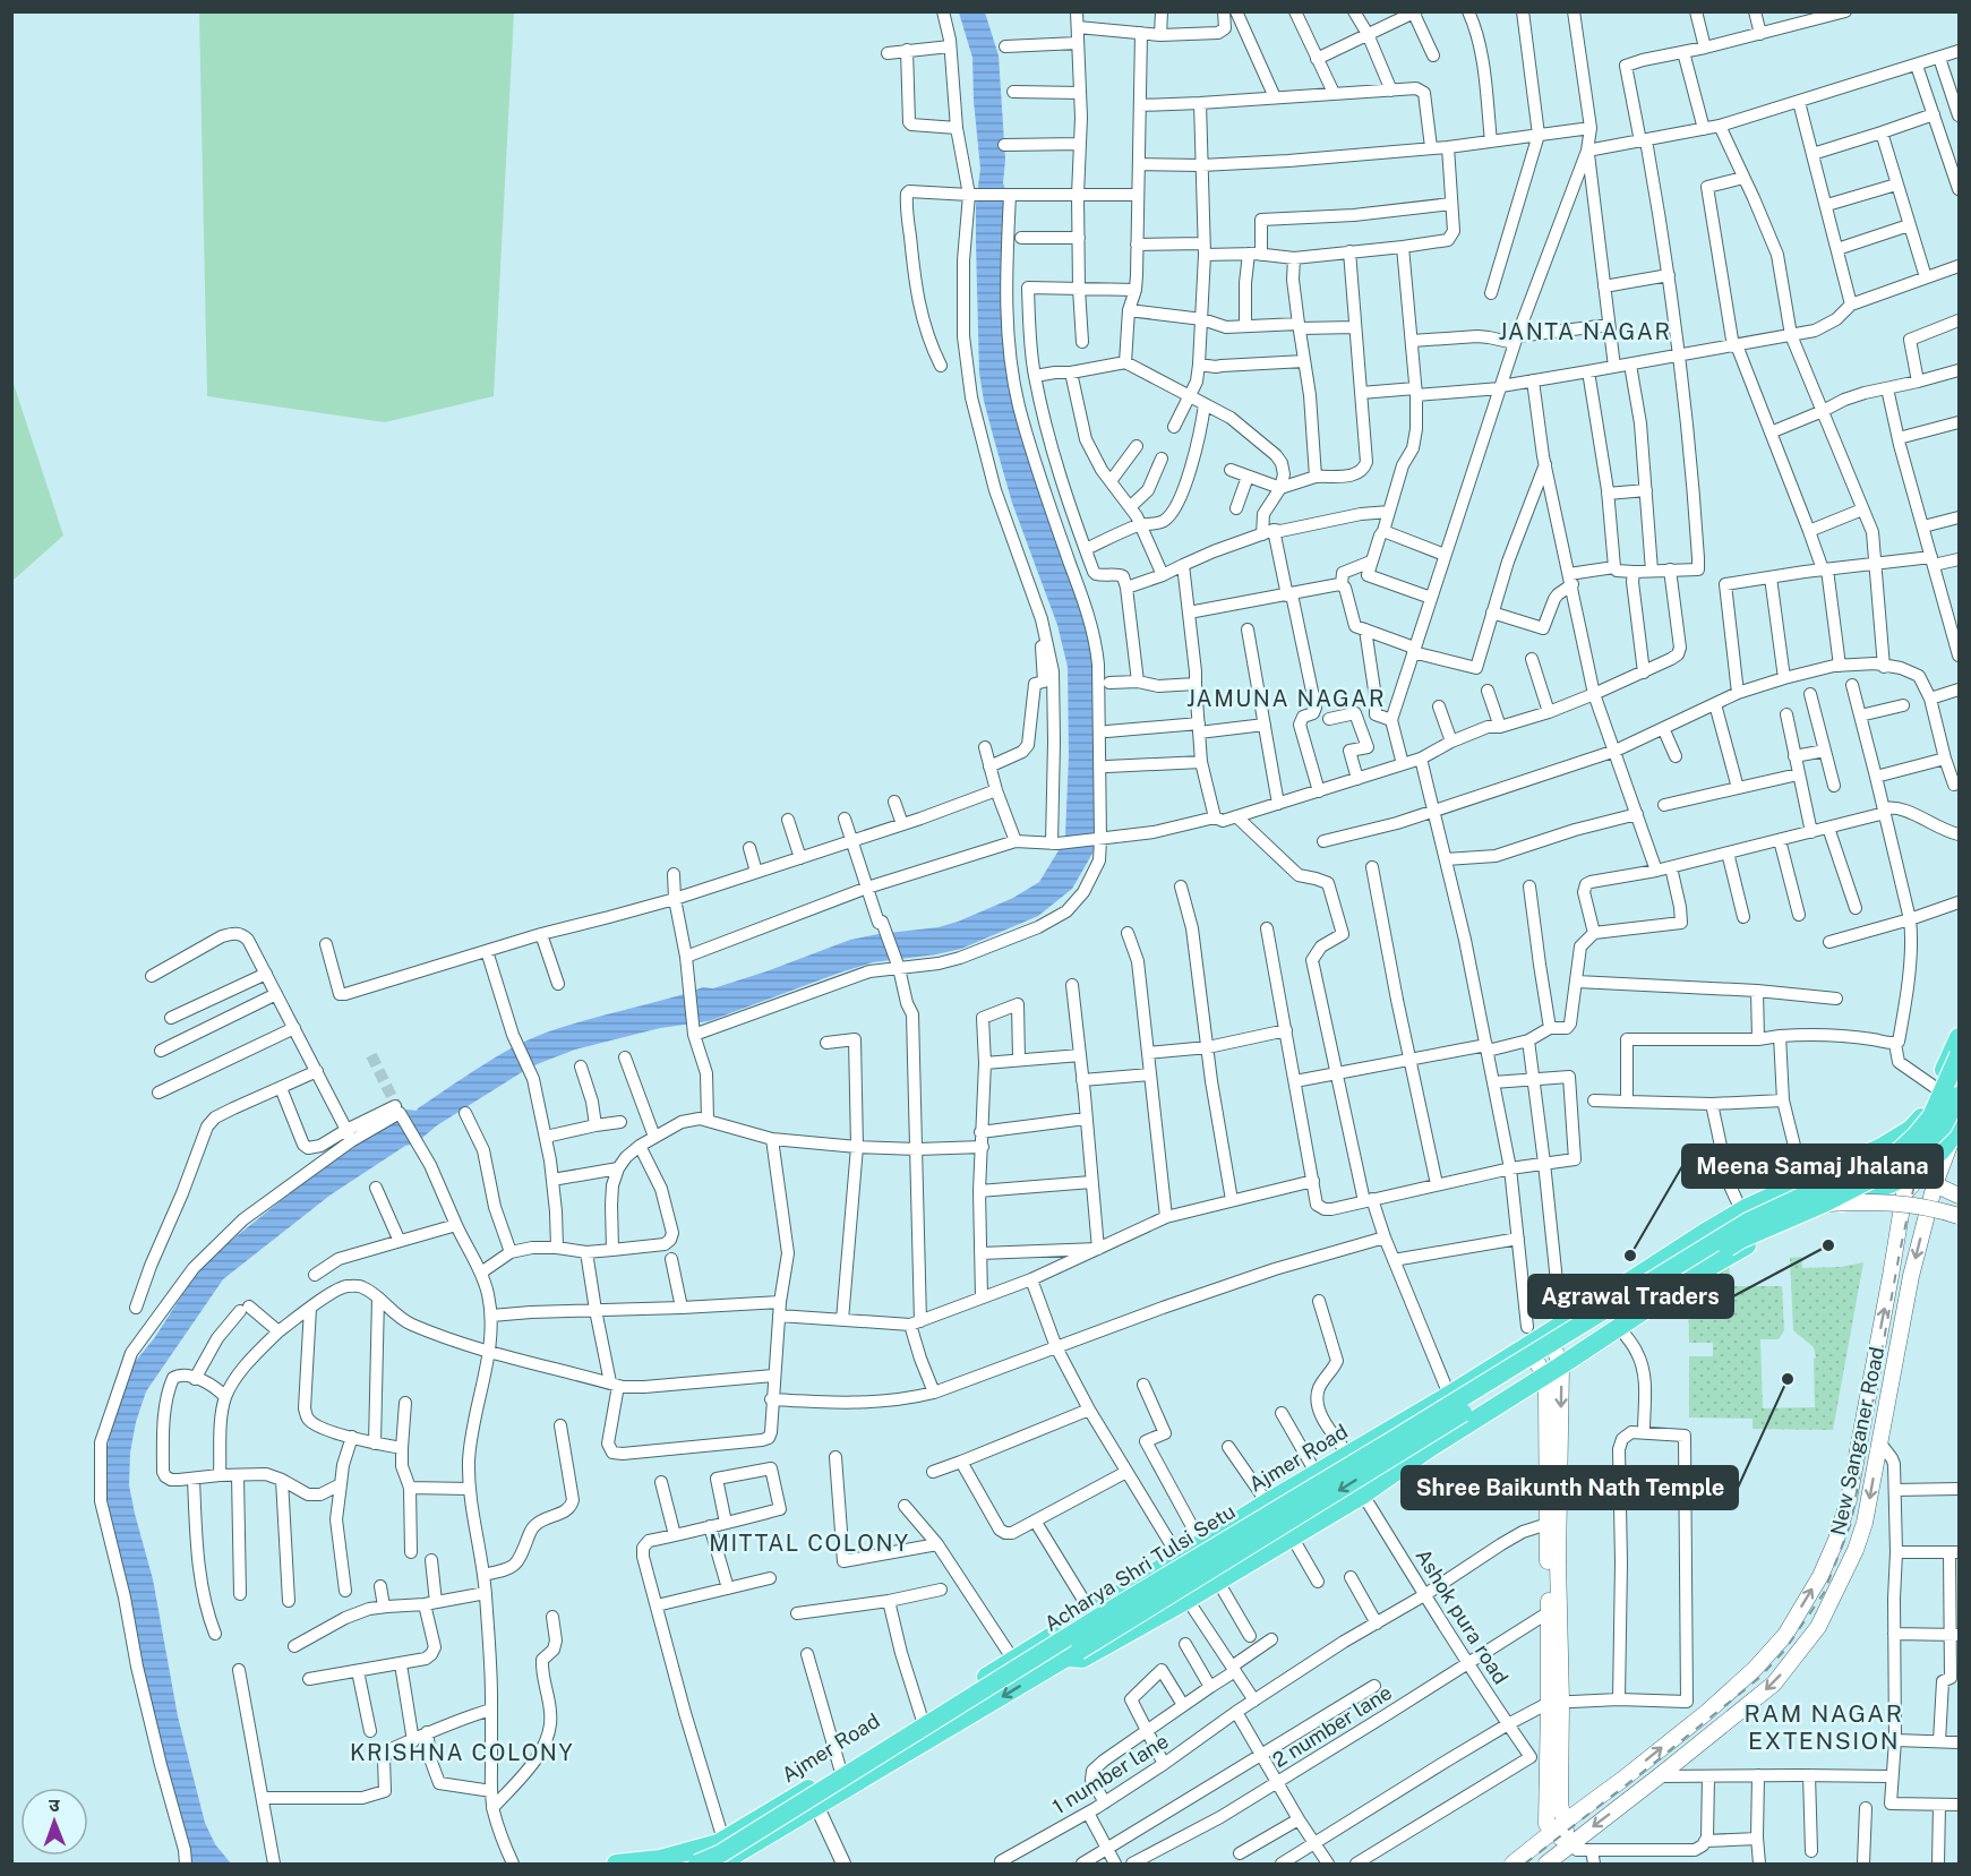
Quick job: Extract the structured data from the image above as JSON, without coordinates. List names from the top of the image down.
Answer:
{
  "streets": {
    "highway": ["Ajmer Road", "Acharya Shri Tulsi Setu"],
    "main road": ["New Sanganer Road"],
    "street": ["Ashok pura road", "2 number lane", "1 number lane"]
  },
  "crossings": [
    ["New Sanganer Road", "Ajmer Road"],
    ["Ajmer Road", "Acharya Shri Tulsi Setu"],
    ["Ajmer Road", "Ashok pura road"],
    ["Ashok pura road", "2 number lane"]
  ],
  "districts": [
    "JANTA NAGAR",
    "JAMUNA NAGAR",
    "MITTAL COLONY",
    "RAM NAGAR EXTENSION",
    "KRISHNA COLONY"
  ],
  "places": ["Agrawal Traders", "Meena Samaj Jhalana", "Shree Baikunth Nath Temple"],
  "north": "top"
}
